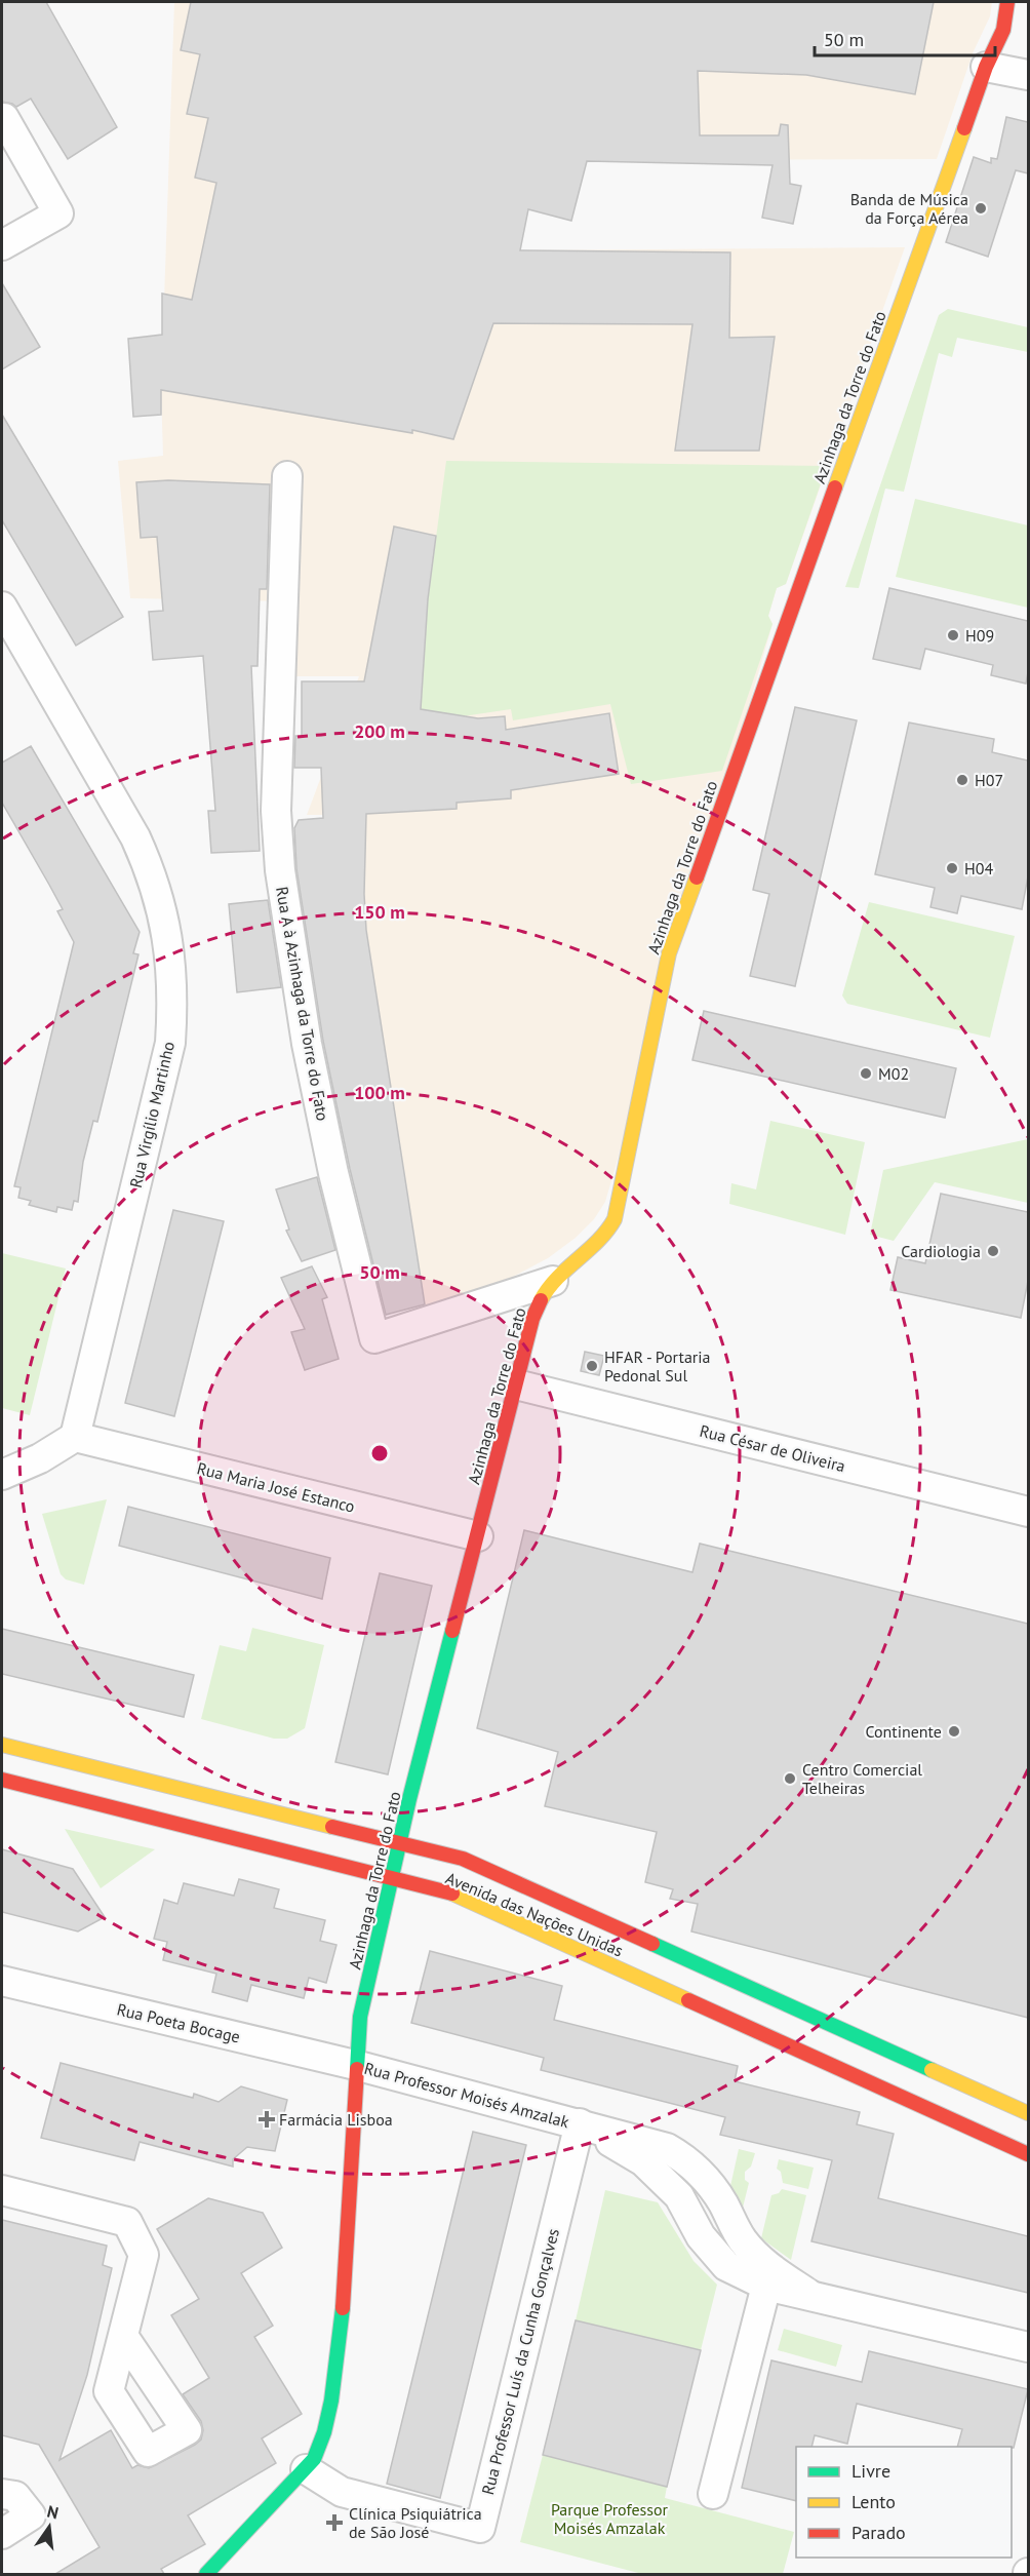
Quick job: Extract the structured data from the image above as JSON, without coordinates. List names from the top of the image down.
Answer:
{
  "streets": {
    "street": [
      "Azinhaga da Torre do Fato",
      "Rua A à Azinhaga da Torre do Fato",
      "Rua Virgílio Martinho",
      "Rua César de Oliveira",
      "Rua Maria José Estanco",
      "Avenida das Nações Unidas",
      "Rua Poeta Bocage",
      "Rua Professor Moisés Amzalak",
      "Rua Professor Luís da Cunha Gonçalves"
    ]
  },
  "crossings": [
    ["Azinhaga da Torre do Fato", "Rua A à Azinhaga da Torre do Fato"],
    ["Azinhaga da Torre do Fato", "Rua César de Oliveira"],
    ["Azinhaga da Torre do Fato", "Rua Maria José Estanco"],
    ["Azinhaga da Torre do Fato", "Avenida das Nações Unidas"],
    ["Azinhaga da Torre do Fato", "Rua Poeta Bocage"],
    ["Azinhaga da Torre do Fato", "Rua Professor Moisés Amzalak"],
    ["Azinhaga da Torre do Fato", "Rua Professor Luís da Cunha Gonçalves"],
    ["Rua Virgílio Martinho", "Rua Maria José Estanco"],
    ["Rua Poeta Bocage", "Rua Professor Moisés Amzalak"],
    ["Rua Professor Moisés Amzalak", "Rua Professor Luís da Cunha Gonçalves"]
  ],
  "parks": ["Parque Professor Moisés Amzalak"],
  "places": {
    "other": [
      "Banda de Música da Força Aérea",
      "H09",
      "H07",
      "H04",
      "M02",
      "Cardiologia",
      "HFAR - Portaria Pedonal Sul",
      "Continente",
      "Centro Comercial Telheiras"
    ],
    "health": ["Farmácia Lisboa", "Clínica Psiquiátrica de São José"]
  },
  "legend": ["Livre", "Lento", "Parado"],
  "scale_bar": "50 m",
  "north": "top",
  "rings": [
    "200 m",
    "150 m",
    "100 m",
    "50 m"
  ]
}
